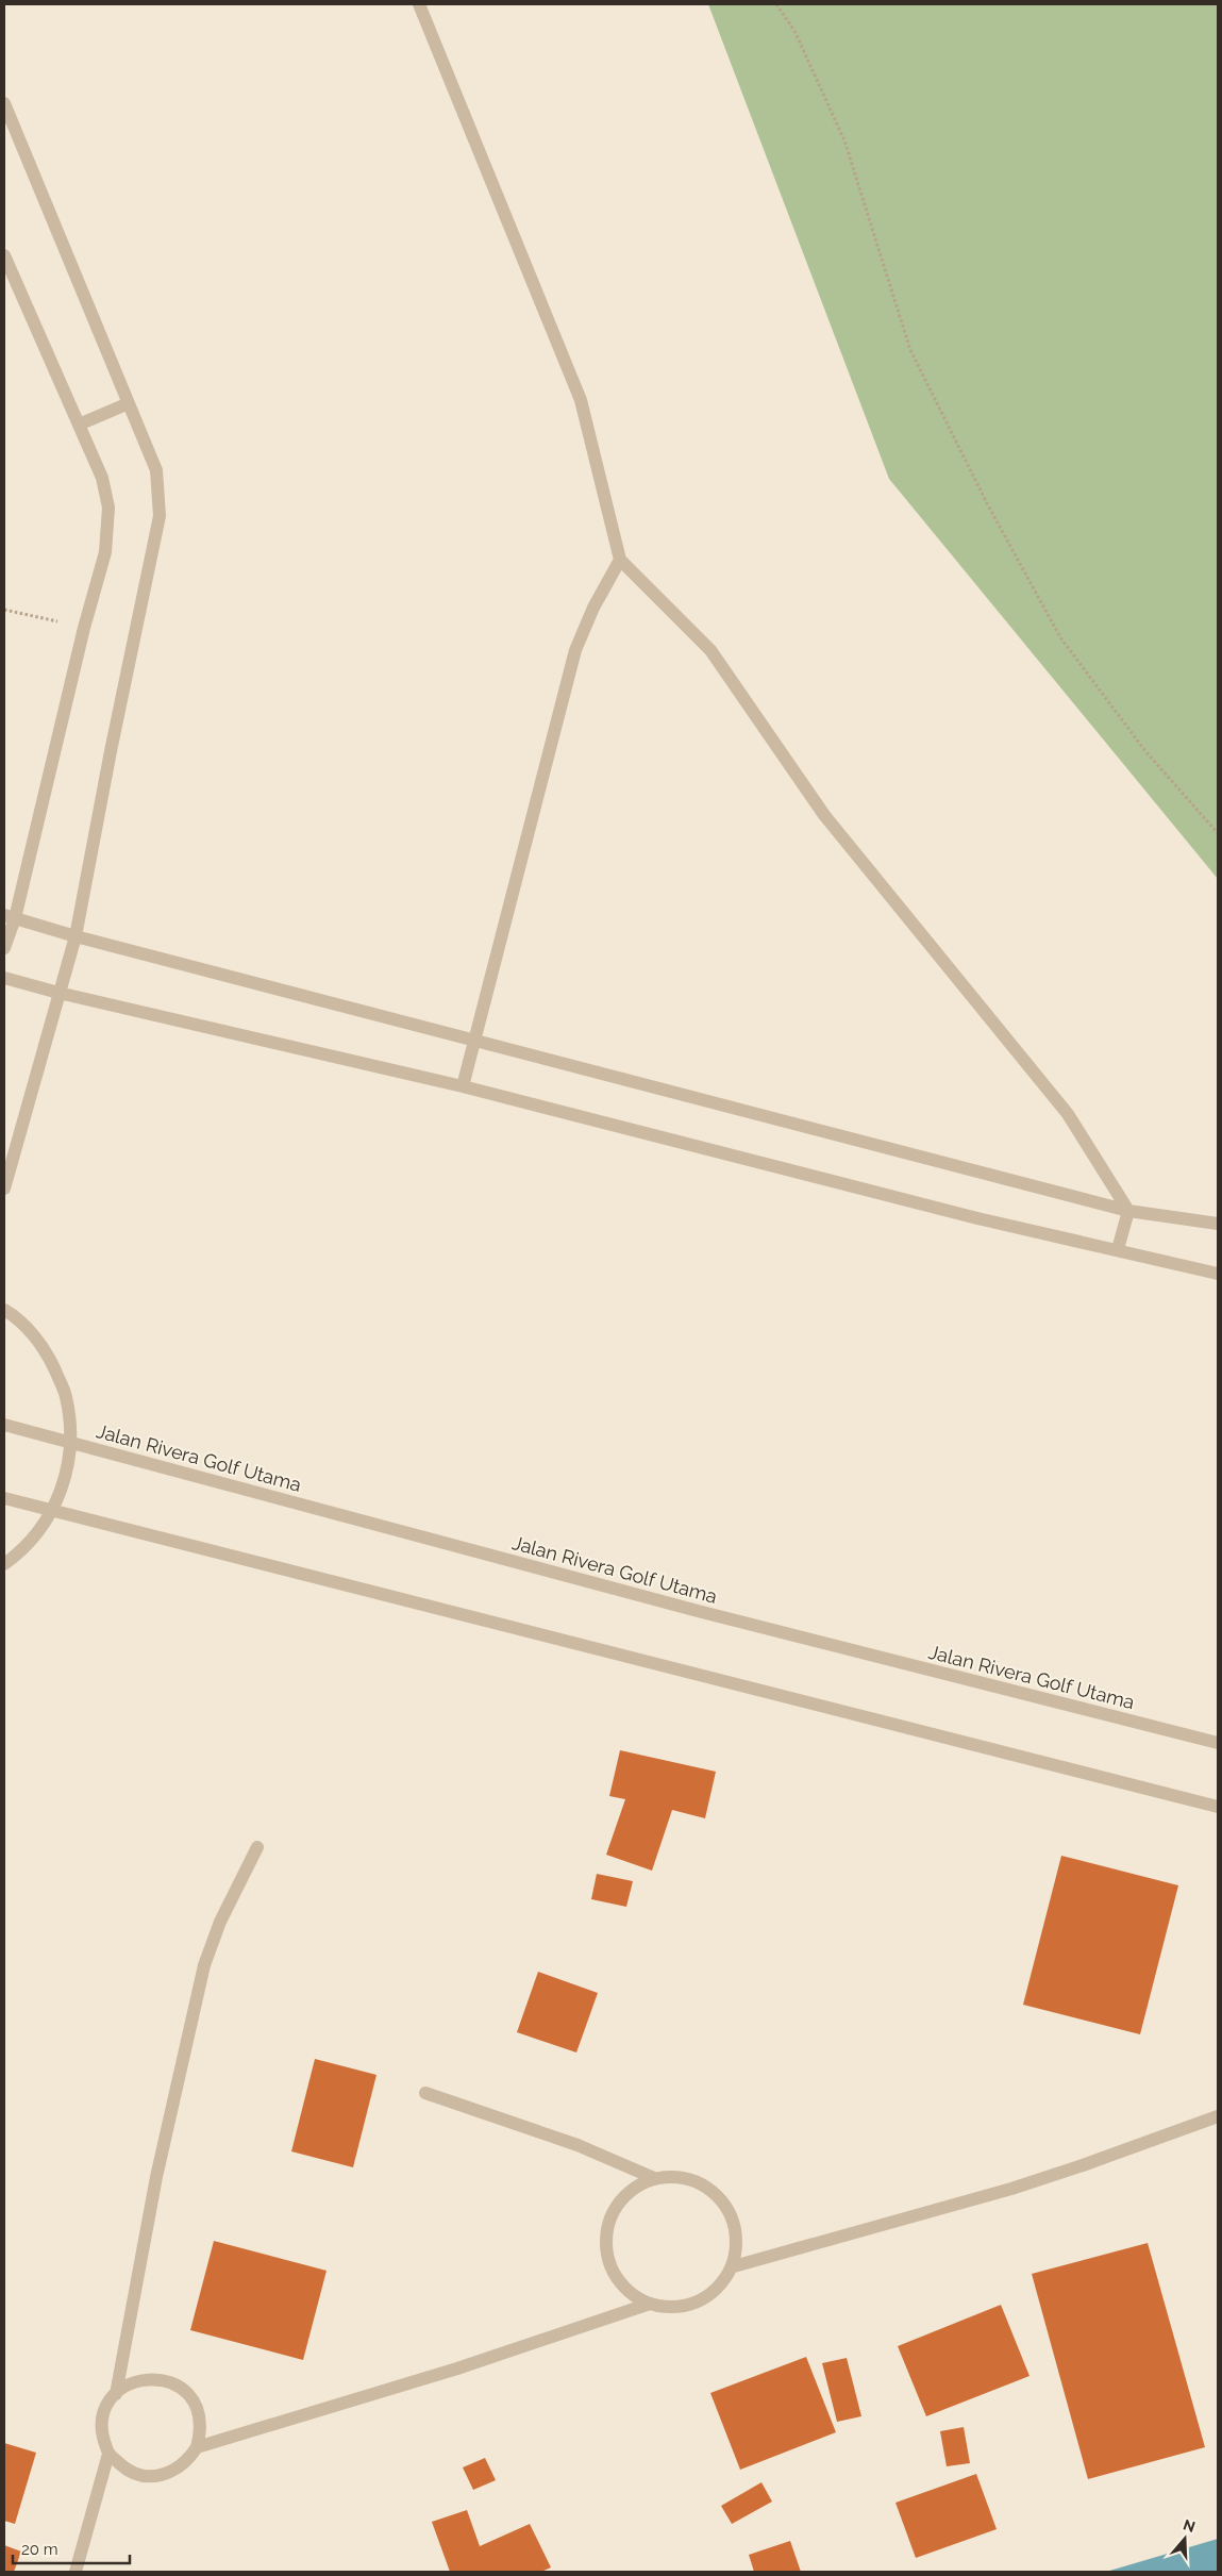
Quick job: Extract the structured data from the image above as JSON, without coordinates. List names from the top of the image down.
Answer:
{
  "streets": {
    "street": ["Jalan Rivera Golf Utama"]
  },
  "scale_bar": "20 m",
  "north": "top"
}
